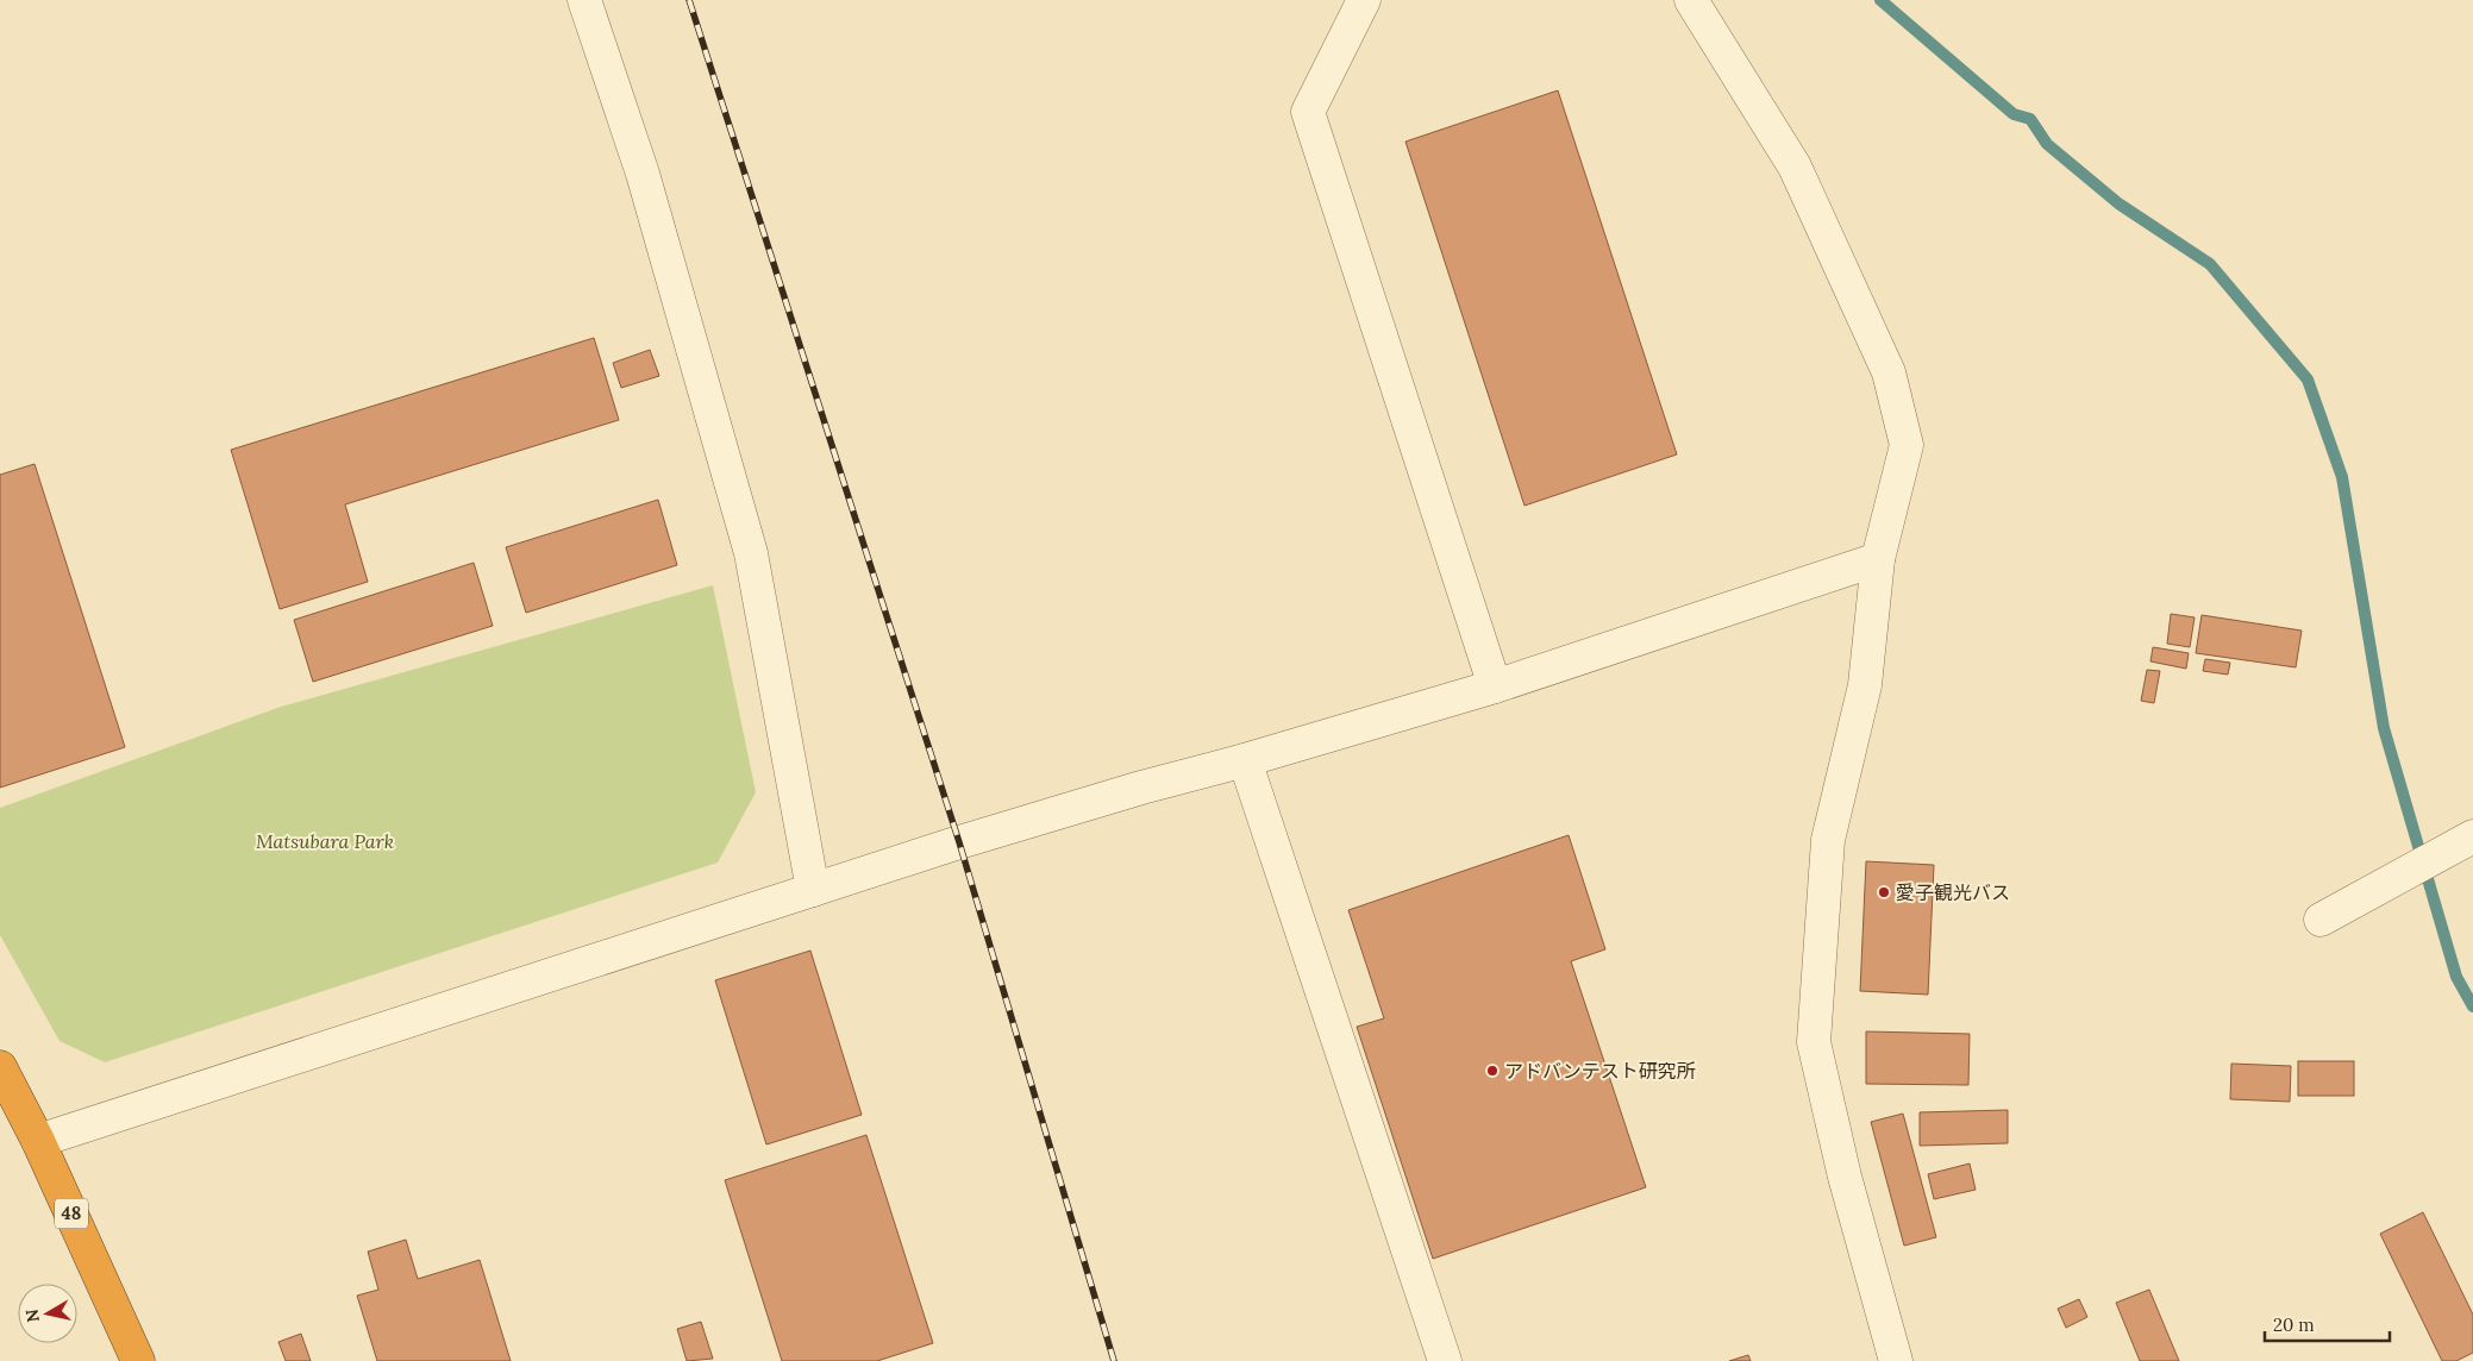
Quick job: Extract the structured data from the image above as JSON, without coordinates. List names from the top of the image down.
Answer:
{
  "streets": {
    "highway": ["48"]
  },
  "parks": ["Matsubara Park"],
  "places": ["愛子観光バス", "アドバンテスト研究所"],
  "scale_bar": "20 m",
  "north": "left"
}
